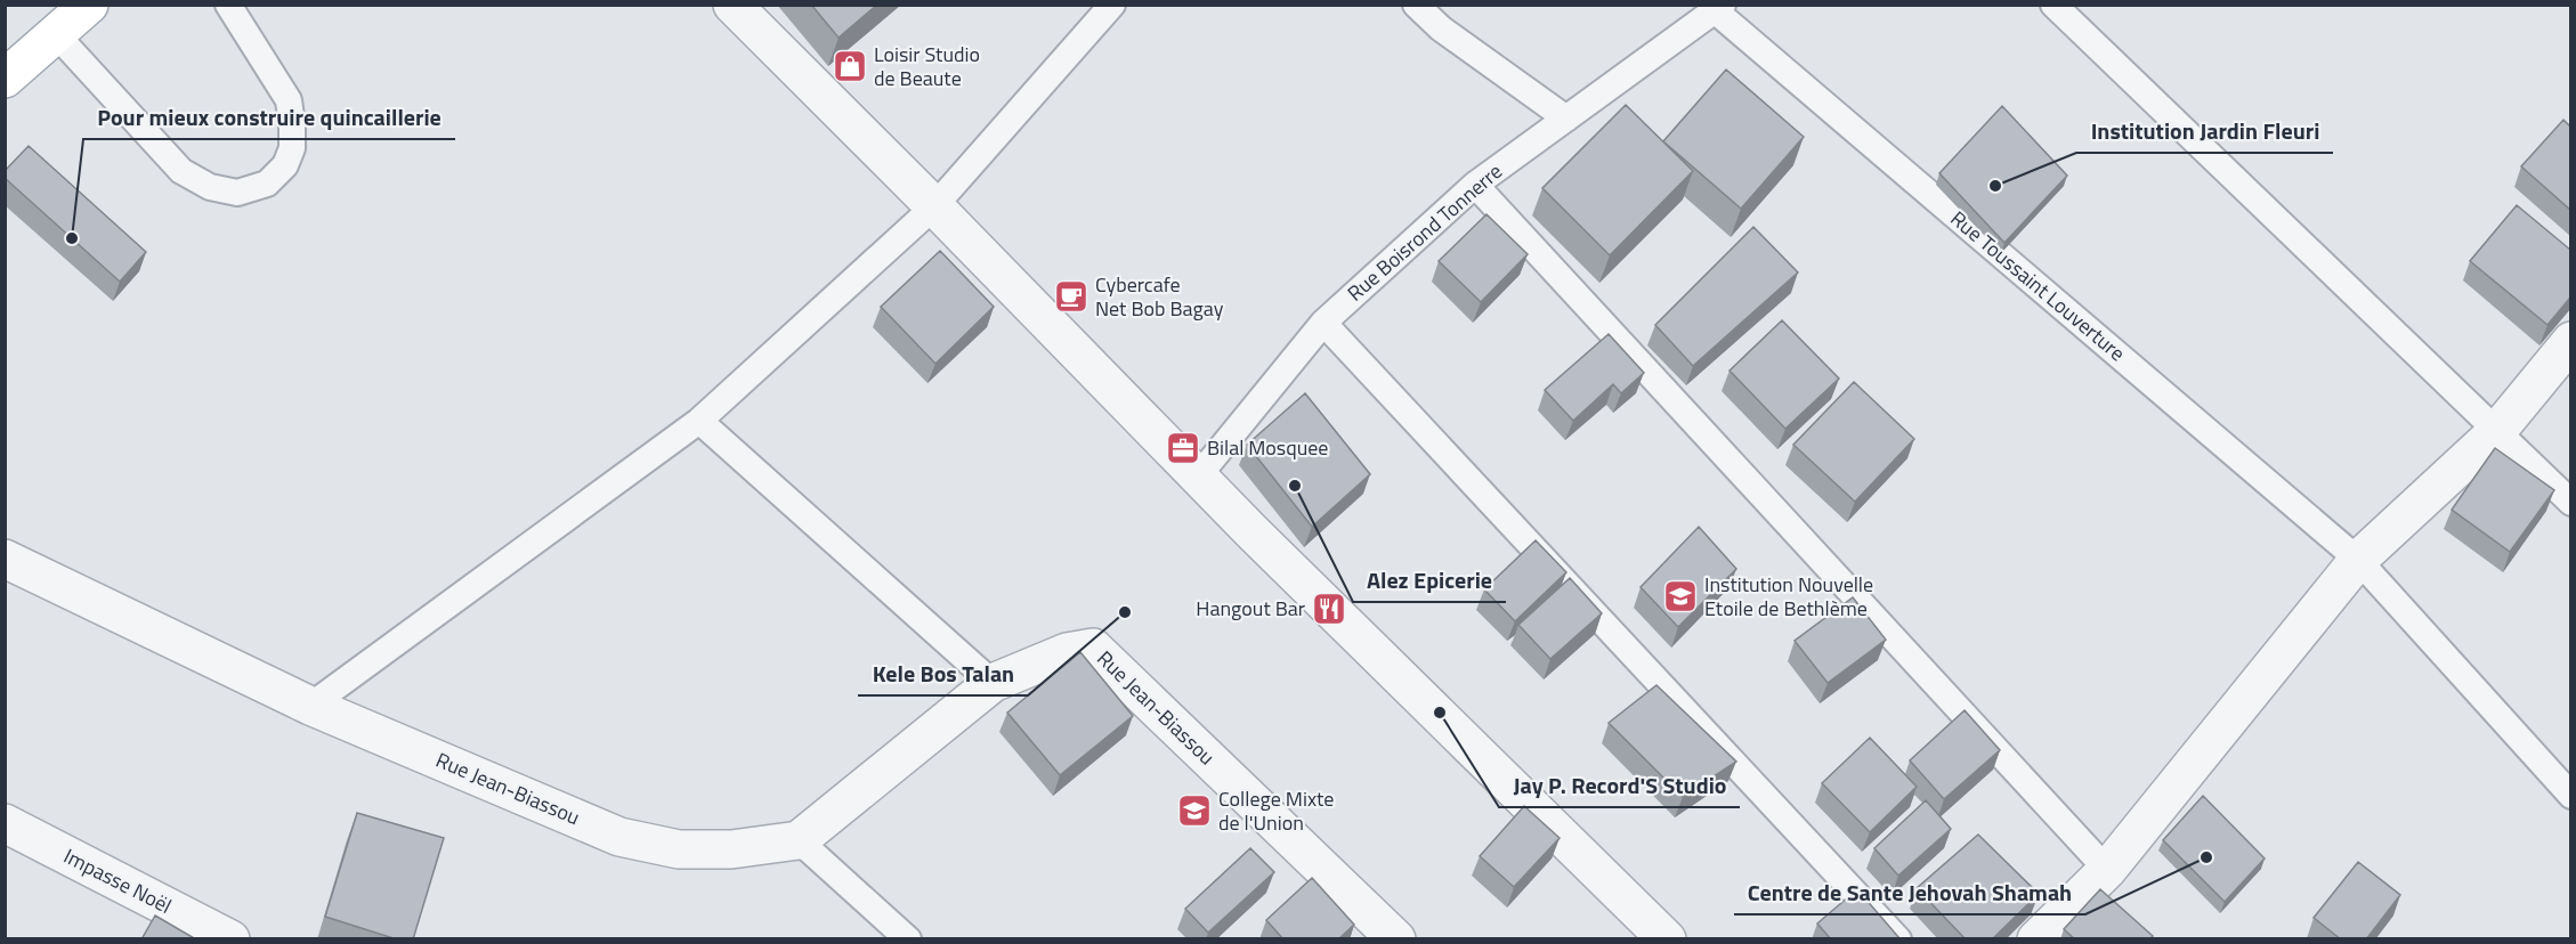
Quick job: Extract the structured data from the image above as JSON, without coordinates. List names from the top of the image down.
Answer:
{
  "streets": {
    "street": ["Rue Jean-Biassou", "Impasse Noël"],
    "lane": ["Rue Boisrond Tonnerre", "Rue Toussaint Louverture"]
  },
  "crossings": [
    ["Rue Boisrond Tonnerre", "Rue Toussaint Louverture"]
  ],
  "places": {
    "shop": ["Loisir Studio de Beaute"],
    "other": [
      "Institution Jardin Fleuri",
      "Pour mieux construire quincaillerie",
      "Alez Epicerie",
      "Kele Bos Talan",
      "Jay P. Record'S Studio",
      "Centre de Sante Jehovah Shamah"
    ],
    "cafe": ["Cybercafe Net Bob Bagay"],
    "office": ["Bilal Mosquee"],
    "school or university": ["Institution Nouvelle Etoile de Bethlème", "College Mixte de l'Union"],
    "restaurant": ["Hangout Bar"]
  }
}
